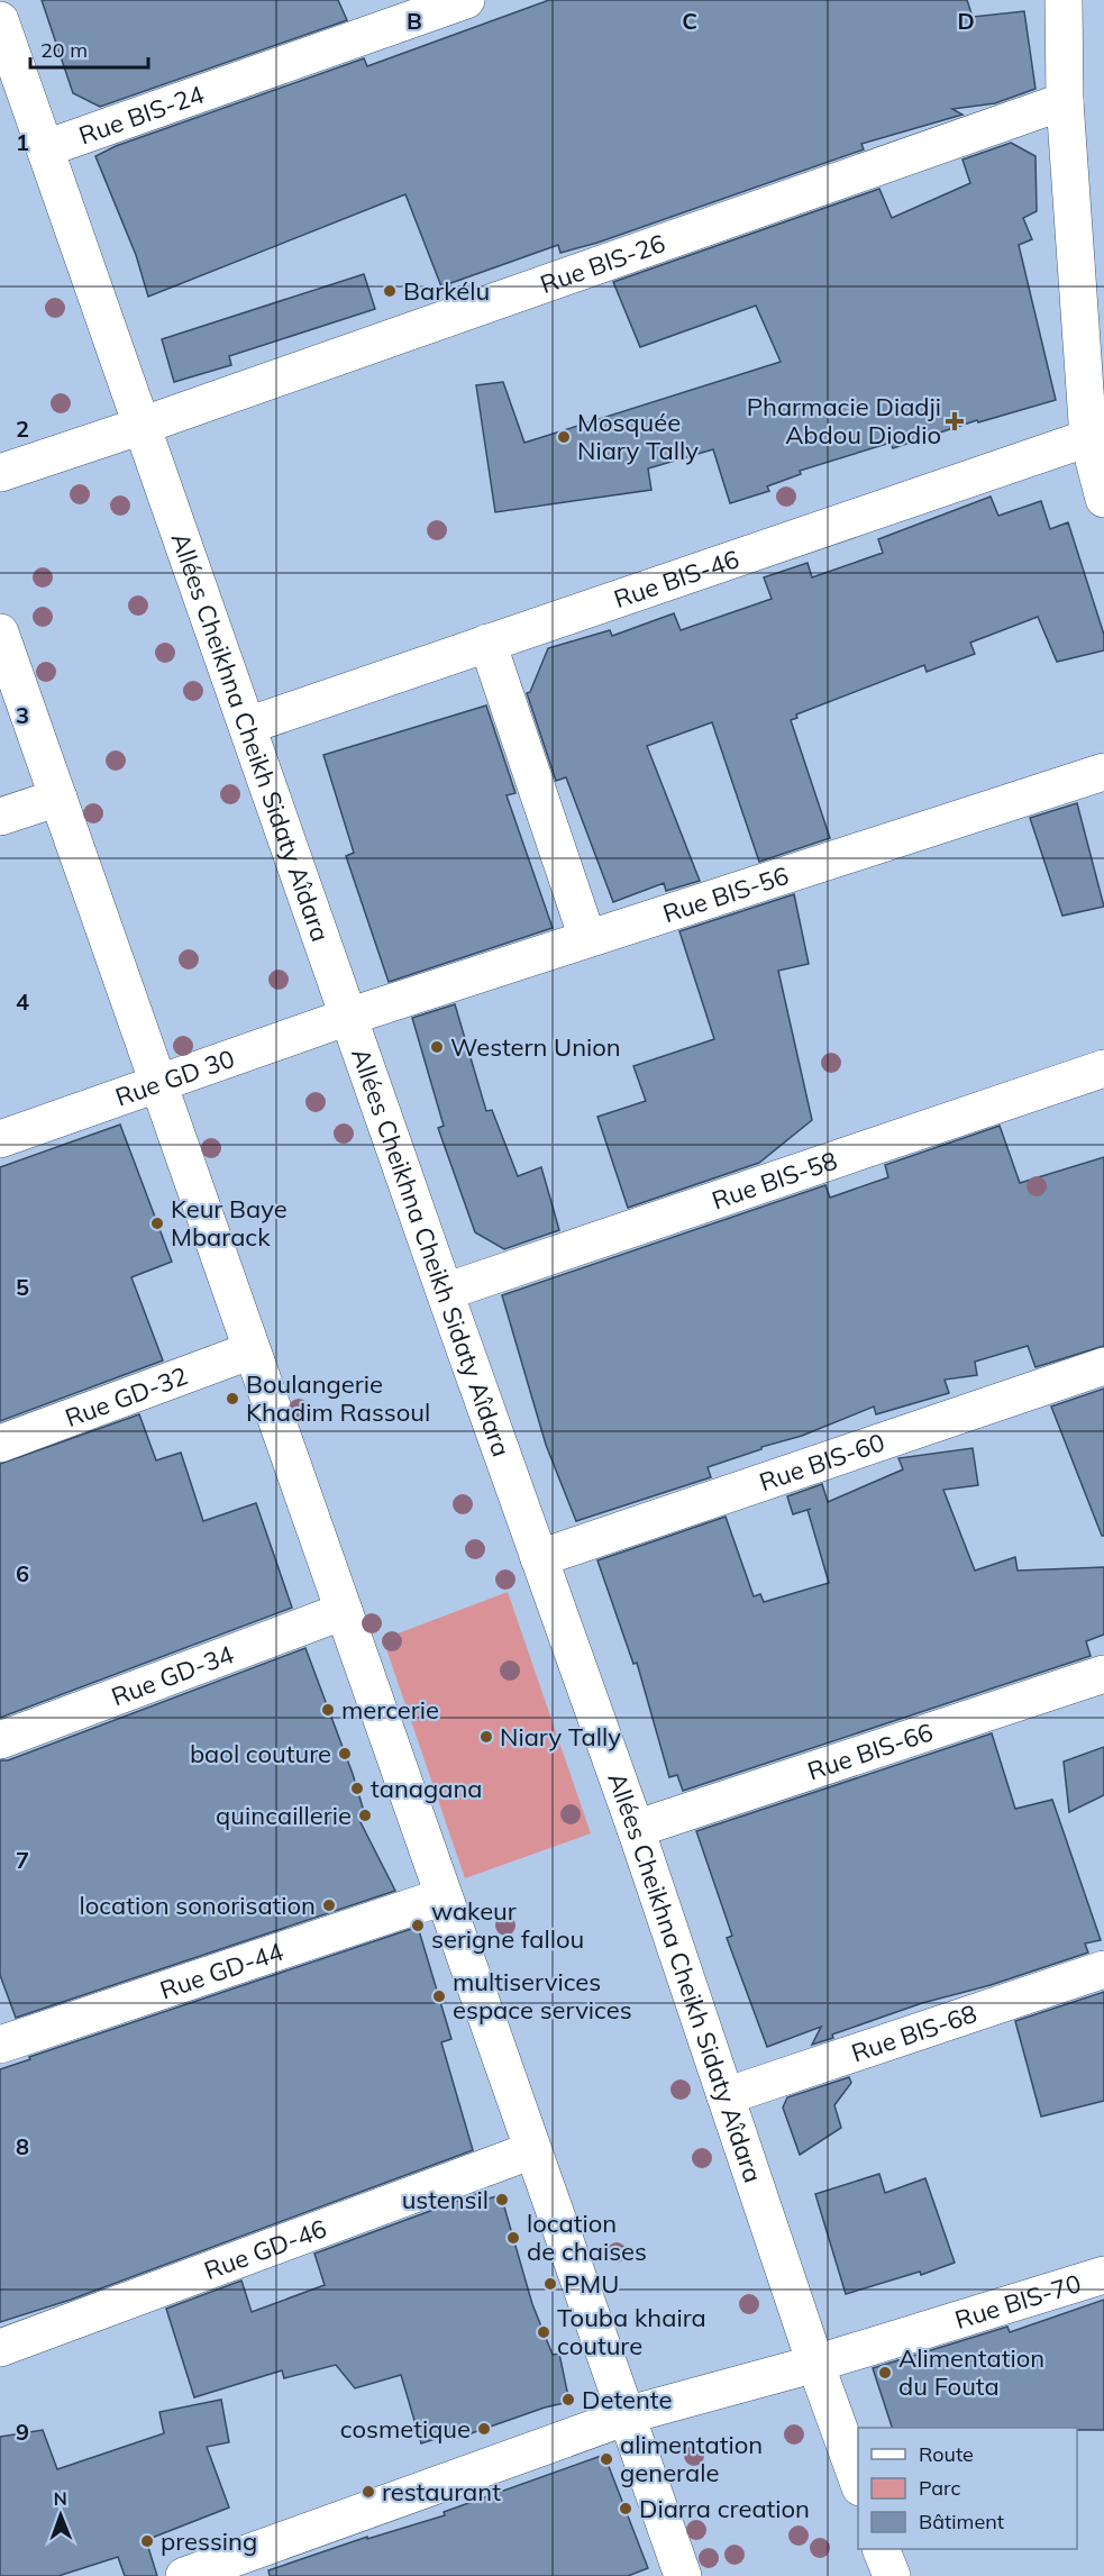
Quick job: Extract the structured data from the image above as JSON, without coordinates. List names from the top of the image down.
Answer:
{
  "streets": {
    "street": [
      "Rue BIS-24",
      "Rue BIS-26",
      "Rue BIS-46",
      "Allées Cheikhna Cheikh Sidaty Aîdara",
      "Rue BIS-56",
      "Rue GD 30",
      "Rue BIS-58",
      "Rue GD-32",
      "Rue BIS-60",
      "Rue GD-34",
      "Rue BIS-66",
      "Rue GD-44",
      "Rue BIS-68",
      "Rue GD-46",
      "Rue BIS-70"
    ]
  },
  "crossings": [
    ["Rue BIS-24", "Allées Cheikhna Cheikh Sidaty Aîdara"],
    ["Rue BIS-26", "Allées Cheikhna Cheikh Sidaty Aîdara"],
    ["Rue BIS-46", "Allées Cheikhna Cheikh Sidaty Aîdara"],
    ["Allées Cheikhna Cheikh Sidaty Aîdara", "Rue BIS-56"],
    ["Allées Cheikhna Cheikh Sidaty Aîdara", "Rue GD 30"],
    ["Allées Cheikhna Cheikh Sidaty Aîdara", "Rue BIS-58"],
    ["Allées Cheikhna Cheikh Sidaty Aîdara", "Rue BIS-60"],
    ["Allées Cheikhna Cheikh Sidaty Aîdara", "Rue BIS-66"],
    ["Allées Cheikhna Cheikh Sidaty Aîdara", "Rue BIS-68"],
    ["Allées Cheikhna Cheikh Sidaty Aîdara", "Rue BIS-70"],
    ["Rue BIS-56", "Rue GD 30"]
  ],
  "places": {
    "other": [
      "Barkélu",
      "Mosquée Niary Tally",
      "Western Union",
      "Keur Baye Mbarack",
      "Boulangerie Khadim Rassoul",
      "mercerie",
      "Niary Tally",
      "baol couture",
      "tanagana",
      "quincaillerie",
      "location sonorisation",
      "wakeur serigne fallou",
      "multiservices espace services",
      "ustensil",
      "location de chaises",
      "PMU",
      "Touba khaira couture",
      "Alimentation du Fouta",
      "Detente",
      "cosmetique",
      "alimentation generale",
      "restaurant",
      "Diarra creation",
      "pressing"
    ],
    "health": ["Pharmacie Diadji Abdou Diodio"]
  },
  "legend": ["Route", "Parc", "Bâtiment"],
  "scale_bar": "20 m",
  "north": "top",
  "grid": {
    "columns": ["B", "C", "D"],
    "rows": [
      "1",
      "2",
      "3",
      "4",
      "5",
      "6",
      "7",
      "8",
      "9"
    ]
  }
}
